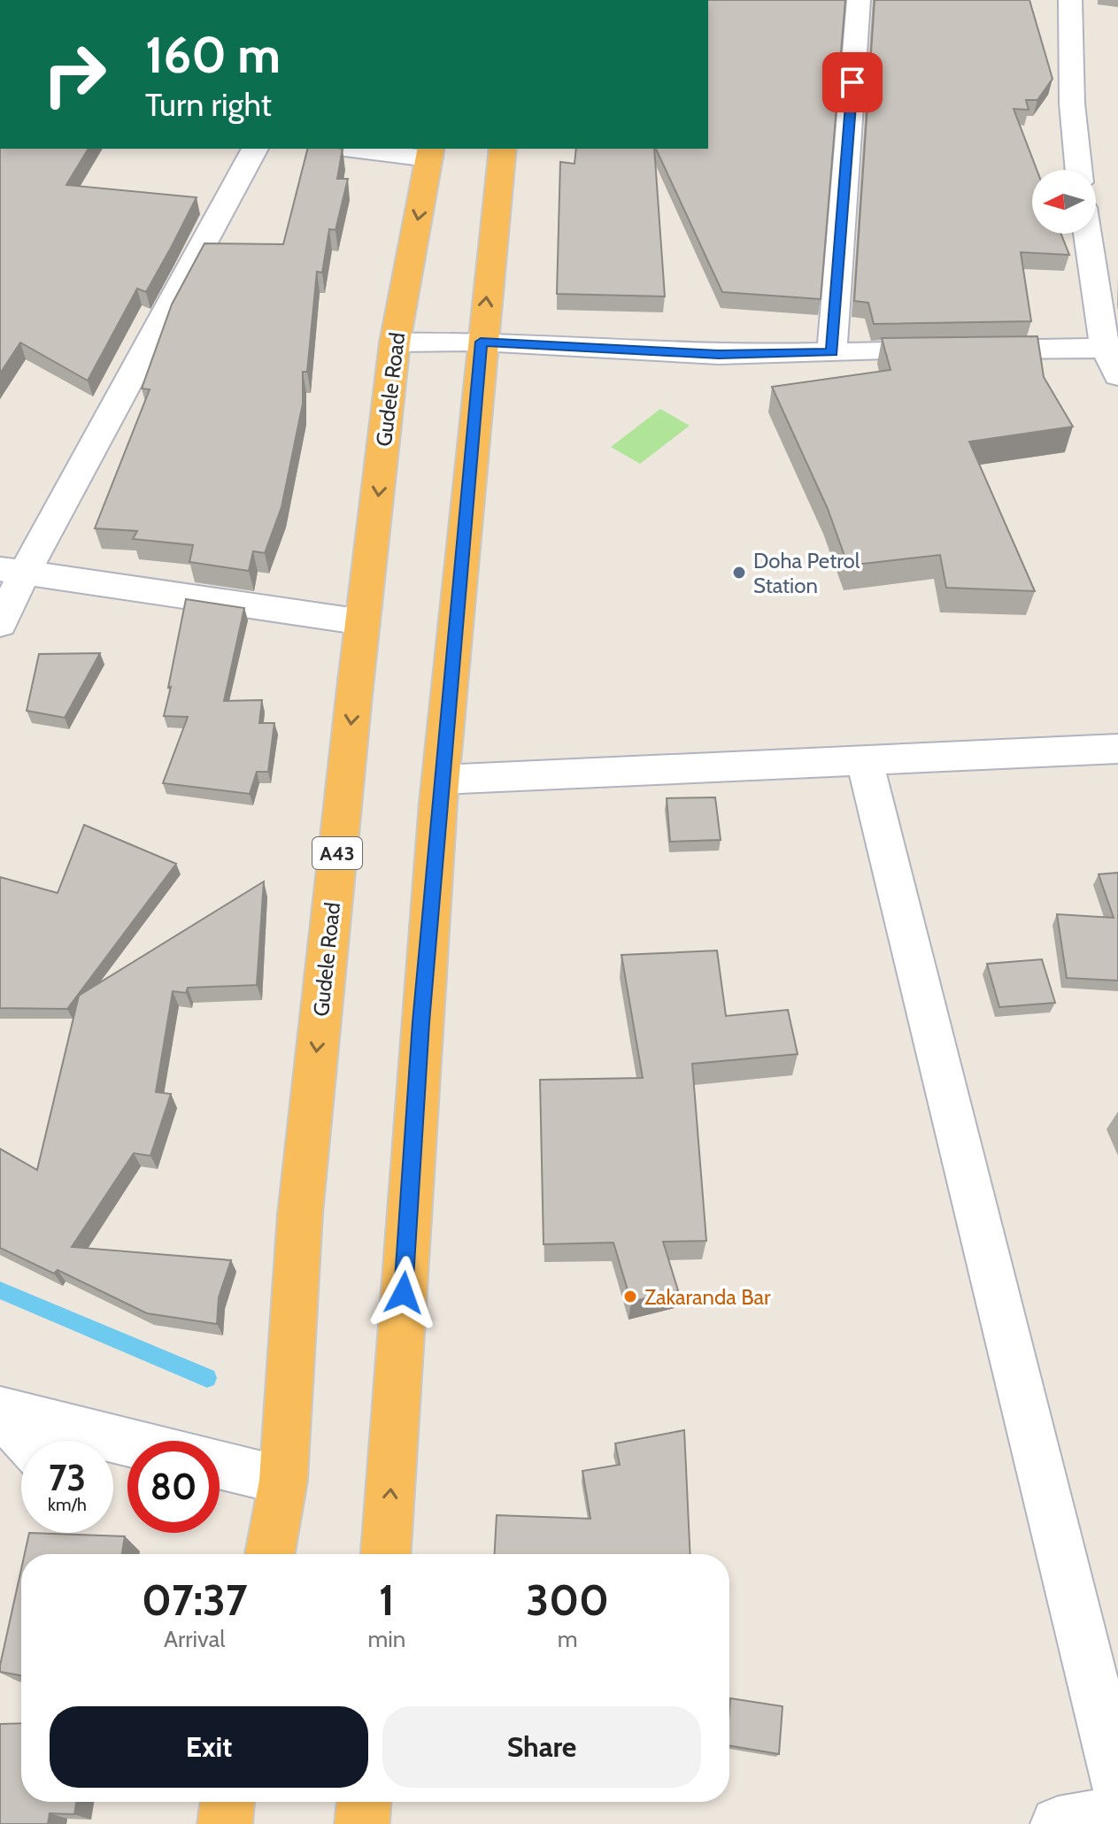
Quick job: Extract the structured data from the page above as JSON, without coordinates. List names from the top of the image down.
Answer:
{
  "streets": {
    "highway": ["Gudele Road", "A43"]
  },
  "places": ["Doha Petrol Station", "Zakaranda Bar"],
  "north": "left",
  "page": {
    "turn": ["160 m", "Turn right"],
    "speed": "73 km/h",
    "limit": "80",
    "eta": [
      "07:37",
      "Arrival",
      "1",
      "min",
      "300",
      "m"
    ],
    "buttons": ["Exit", "Share"]
  }
}
